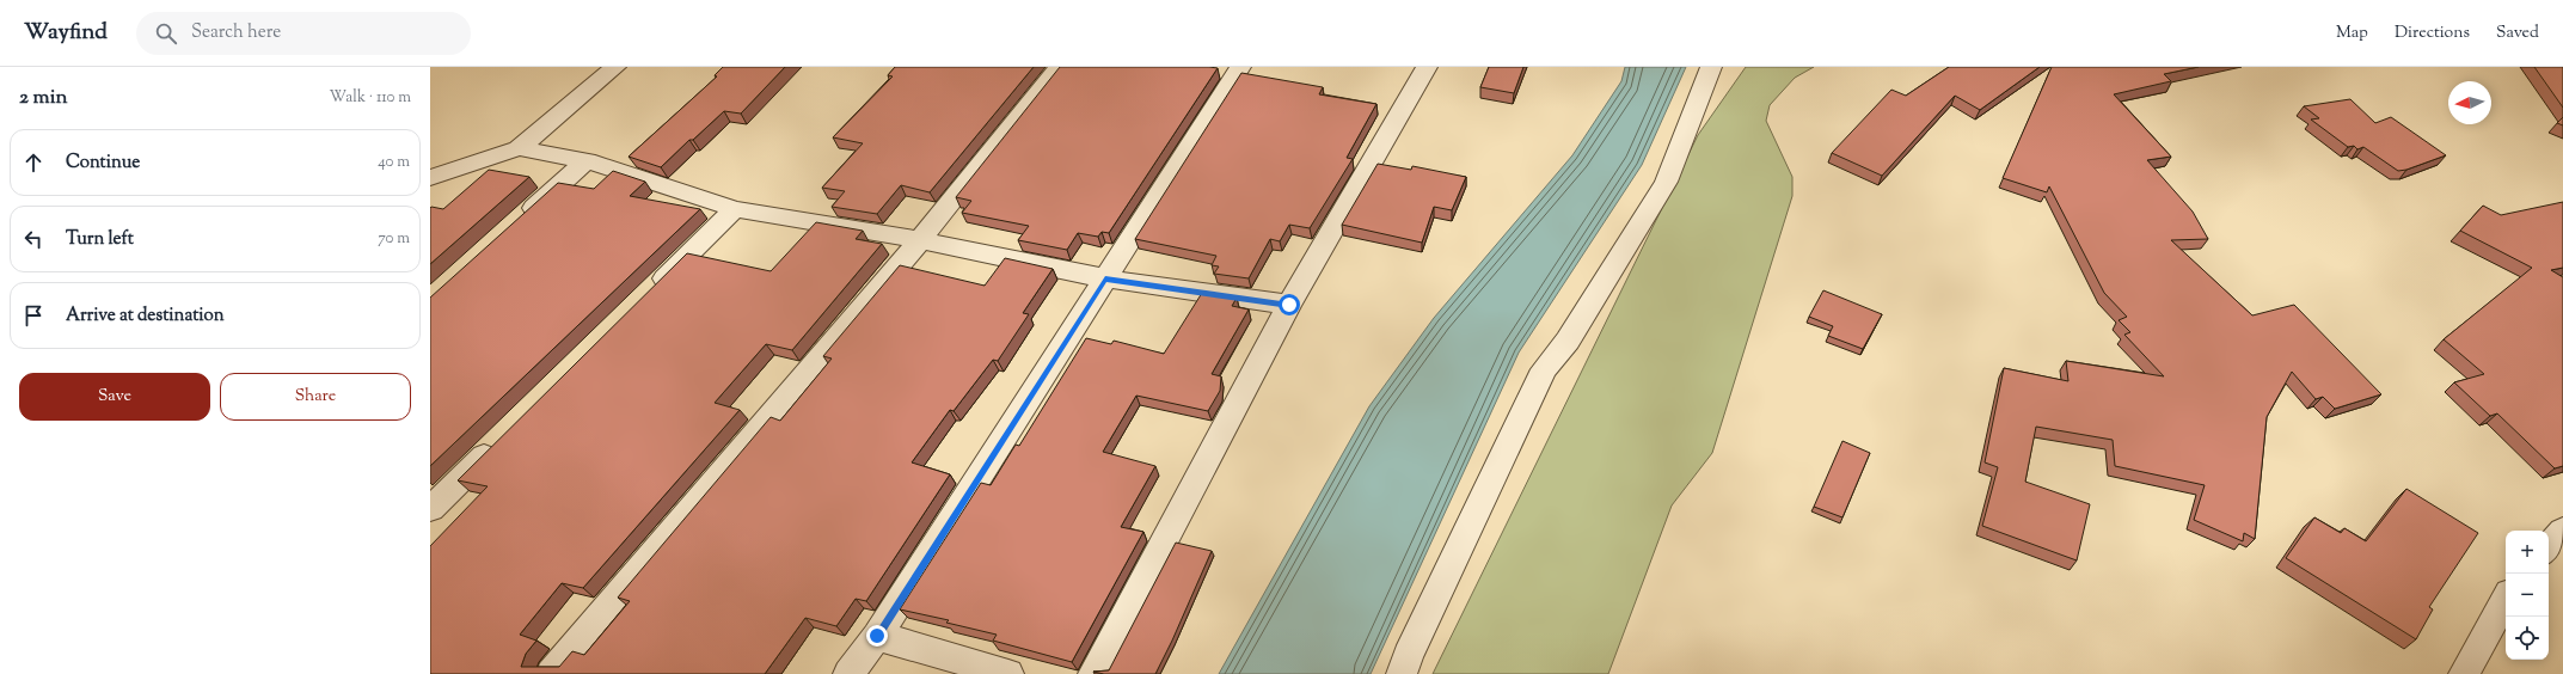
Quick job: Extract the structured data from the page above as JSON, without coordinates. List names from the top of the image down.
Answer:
{
  "north": "left",
  "page": {
    "header": "Wayfind",
    "search": "Search here",
    "nav": ["Map", "Directions", "Saved"],
    "heading": ["2 min", "Walk · 110 m"],
    "list": [
      ["Continue", "40 m"],
      ["Turn left", "70 m"],
      "Arrive at destination"
    ],
    "buttons": ["Save", "Share"],
    "map_buttons": ["+", "−"]
  }
}
